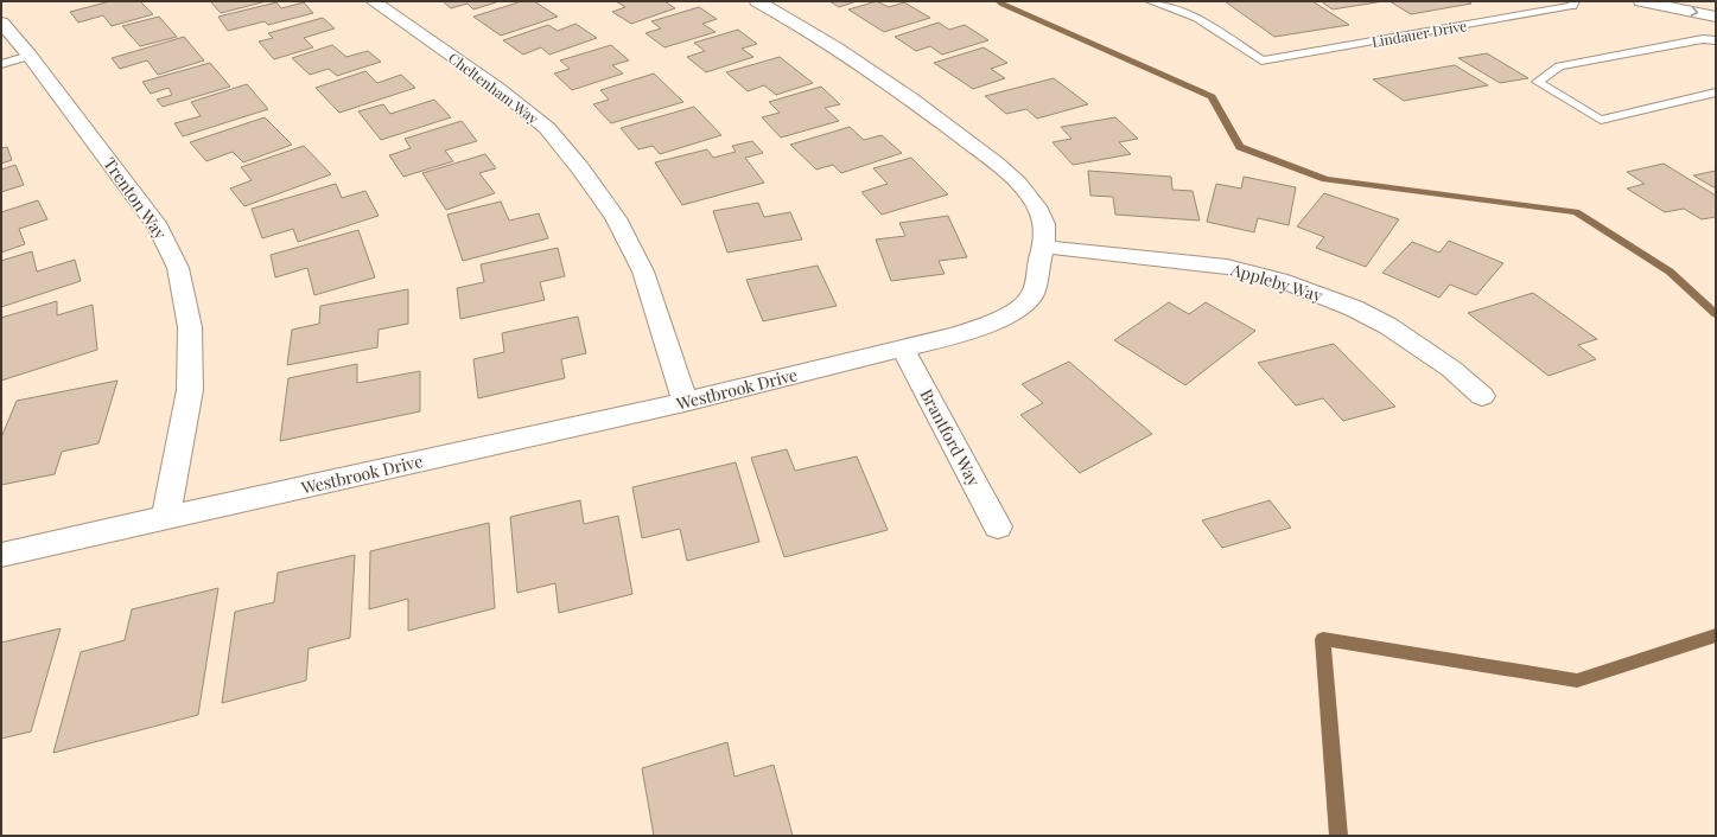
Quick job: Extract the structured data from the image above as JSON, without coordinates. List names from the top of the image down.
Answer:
{
  "streets": {
    "street": [
      "Cheltenham Way",
      "Trenton Way",
      "Appleby Way",
      "Westbrook Drive",
      "Brantford Way"
    ],
    "lane": ["Lindauer Drive"]
  },
  "crossings": [
    ["Cheltenham Way", "Westbrook Drive"],
    ["Trenton Way", "Westbrook Drive"],
    ["Appleby Way", "Westbrook Drive"],
    ["Westbrook Drive", "Brantford Way"]
  ]
}
